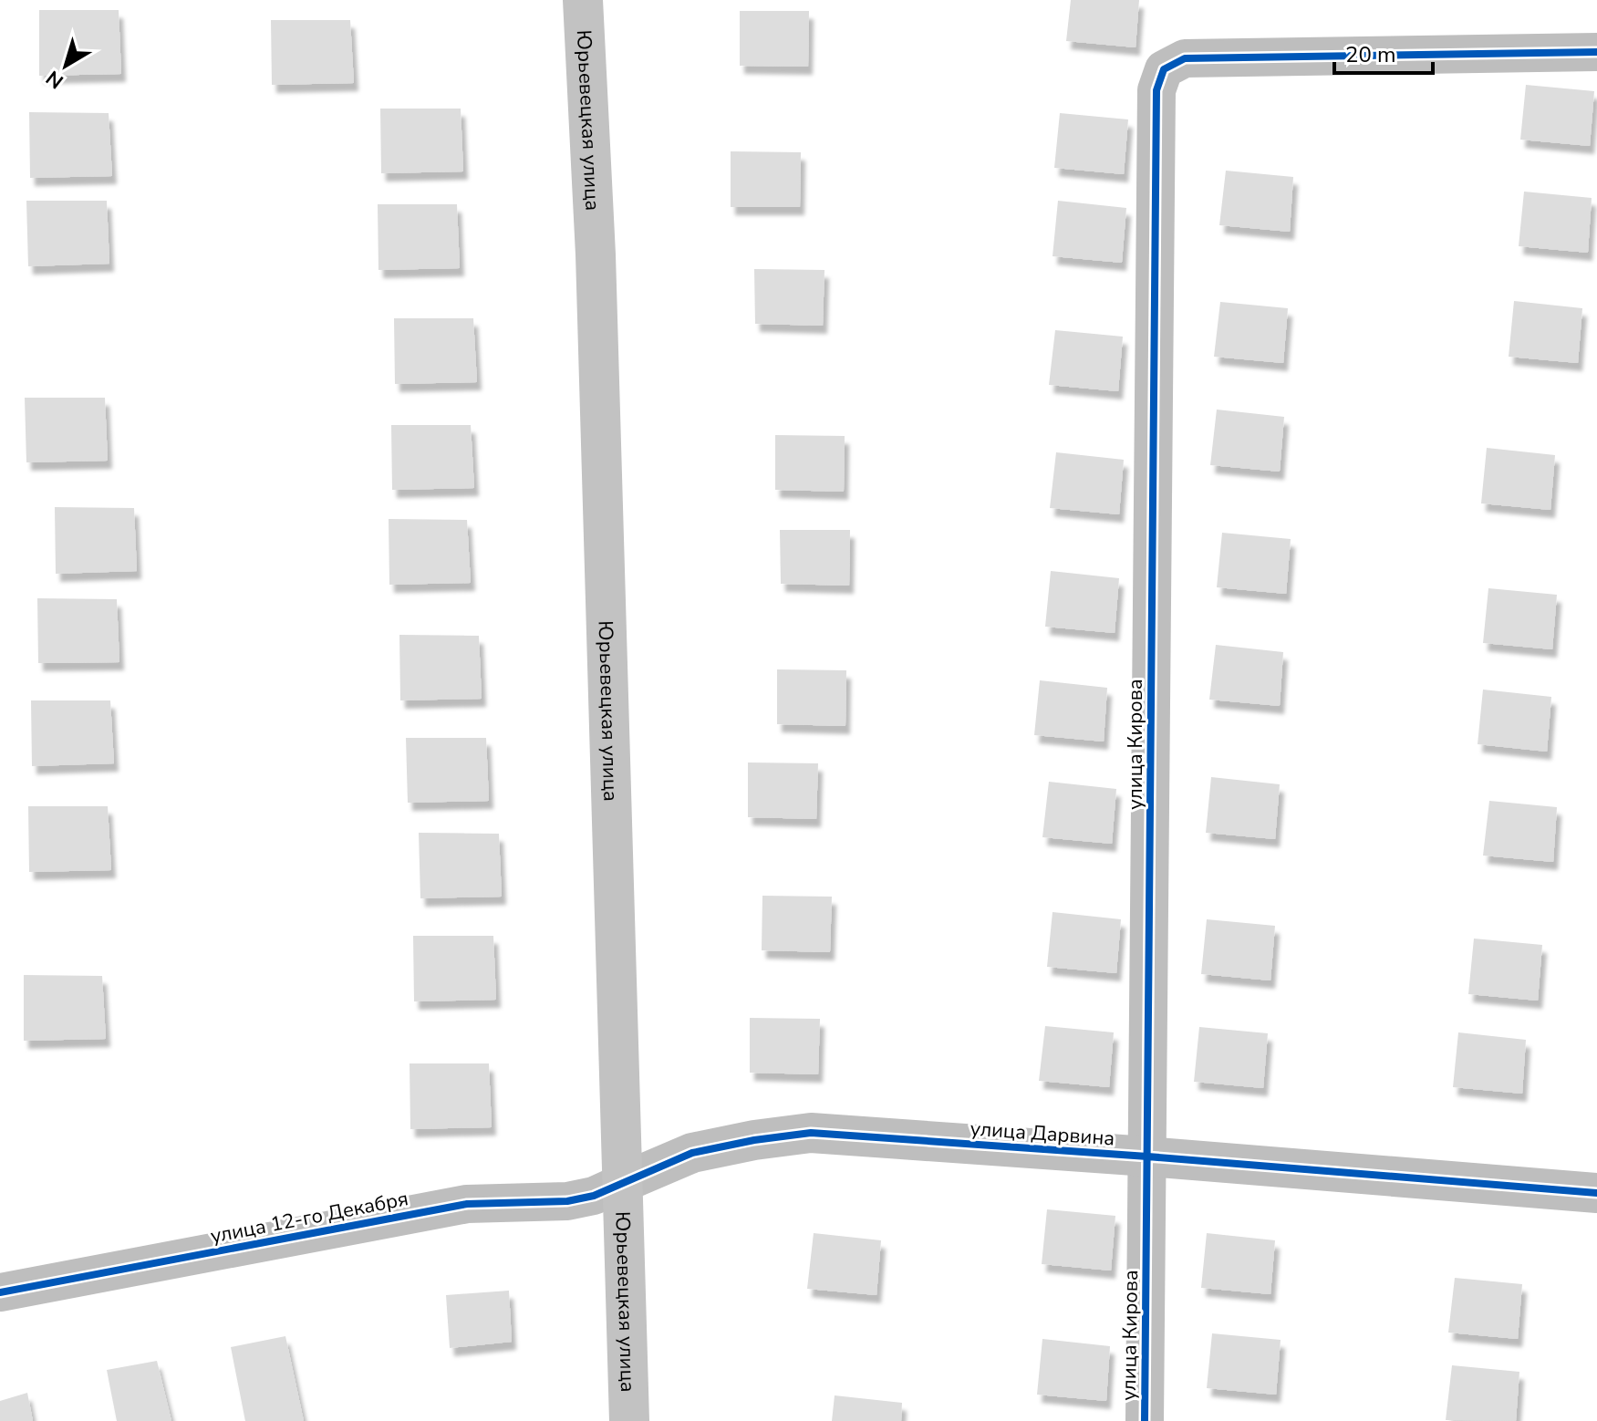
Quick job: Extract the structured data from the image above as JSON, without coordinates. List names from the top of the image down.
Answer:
{
  "streets": {
    "main road": ["Юрьевецкая улица"],
    "street": ["улица Кирова", "улица Дарвина", "улица 12-го Декабря"]
  },
  "crossings": [
    ["Юрьевецкая улица", "улица Дарвина"],
    ["Юрьевецкая улица", "улица 12-го Декабря"],
    ["улица Кирова", "улица Дарвина"],
    ["улица Дарвина", "улица 12-го Декабря"]
  ],
  "scale_bar": "20 m",
  "north": "bottom left"
}
